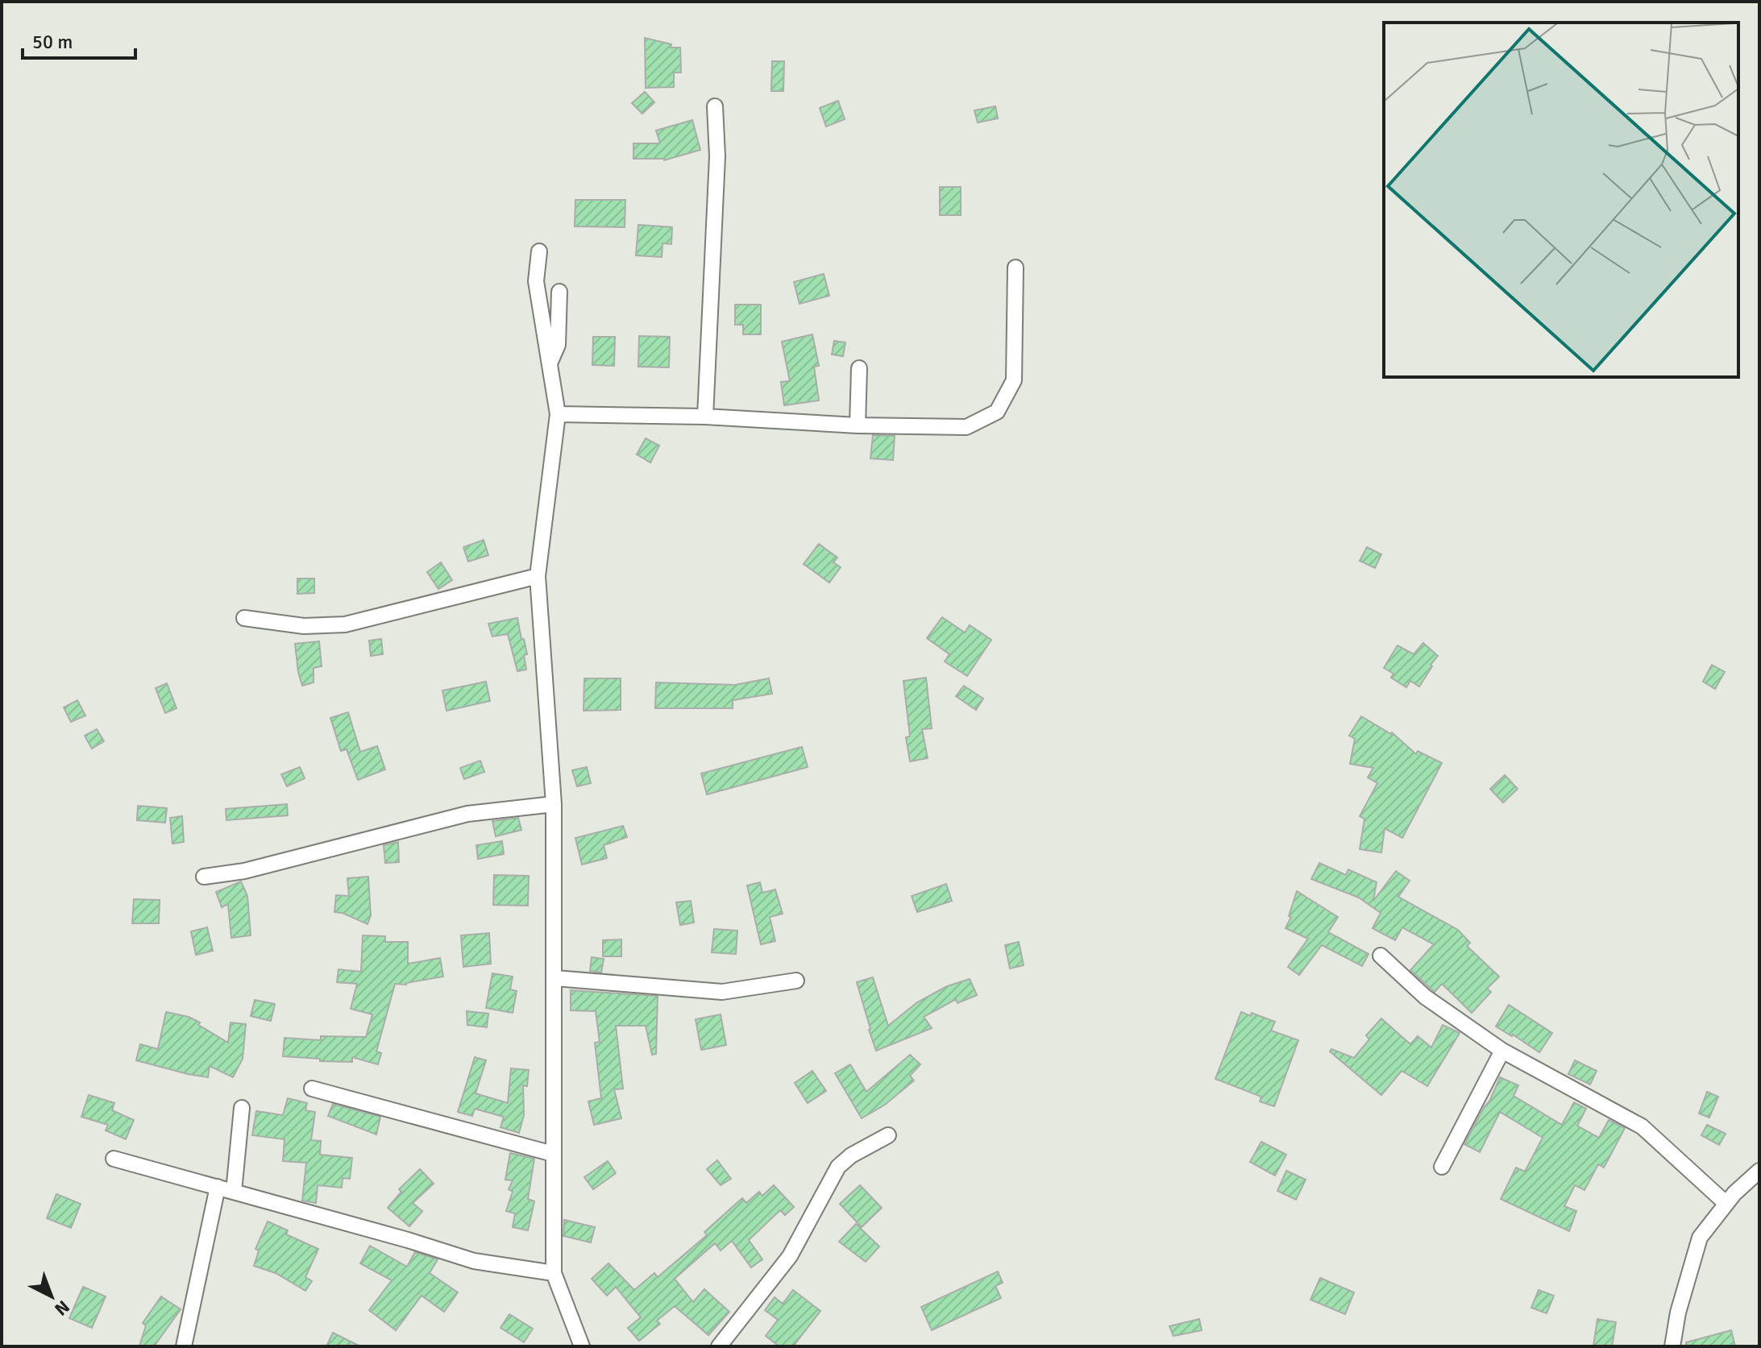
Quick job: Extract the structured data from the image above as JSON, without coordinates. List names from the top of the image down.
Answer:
{
  "scale_bar": "50 m",
  "north": "bottom right"
}
